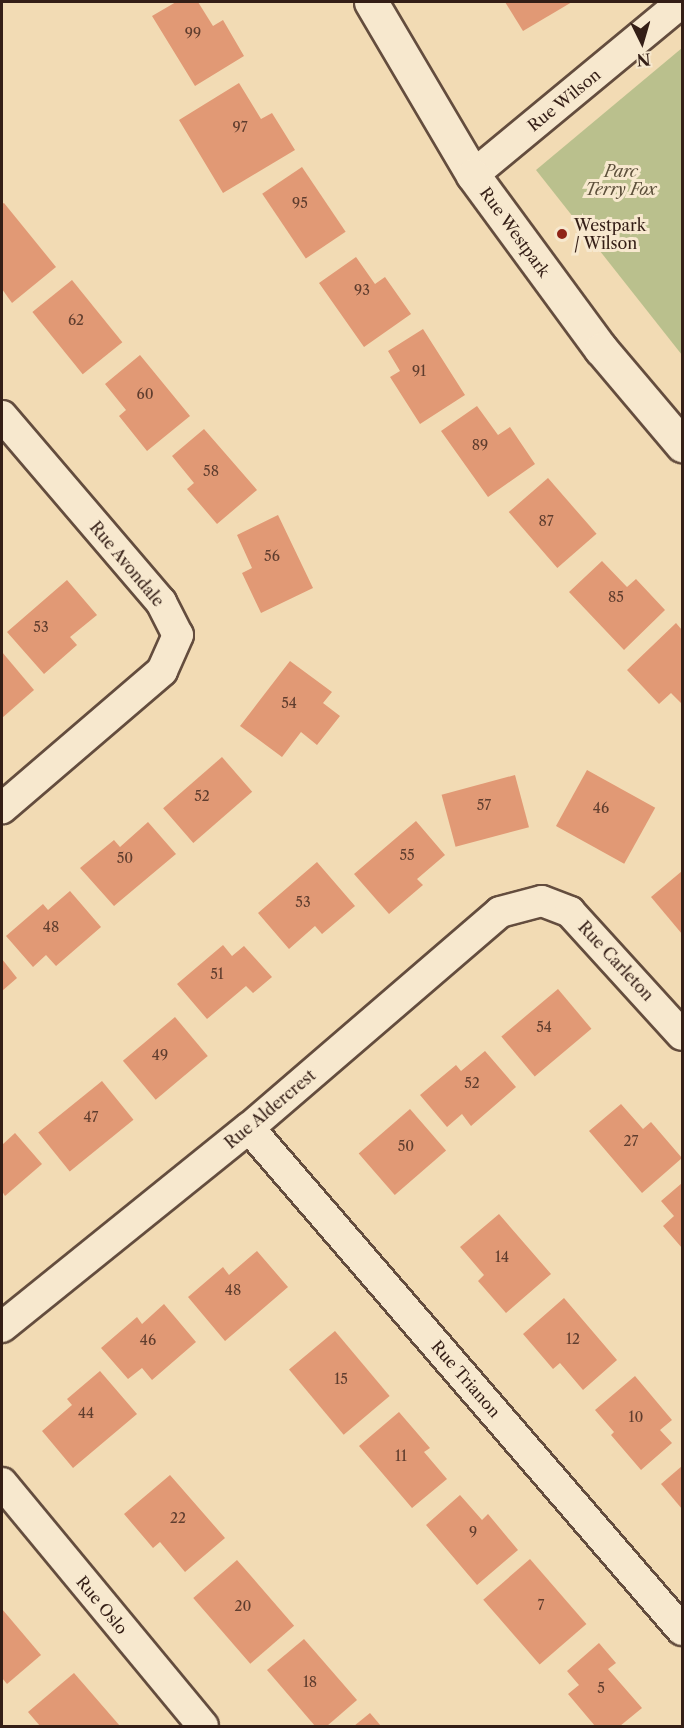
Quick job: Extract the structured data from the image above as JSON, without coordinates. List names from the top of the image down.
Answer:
{
  "streets": {
    "street": [
      "Rue Wilson",
      "Rue Westpark",
      "Rue Avondale",
      "Rue Carleton",
      "Rue Aldercrest",
      "Rue Trianon",
      "Rue Oslo"
    ]
  },
  "crossings": [
    ["Rue Wilson", "Rue Westpark"],
    ["Rue Carleton", "Rue Aldercrest"],
    ["Rue Aldercrest", "Rue Trianon"]
  ],
  "parks": ["Parc Terry Fox"],
  "places": ["Westpark / Wilson"],
  "house_numbers": [
    "99",
    "97",
    "95",
    "93",
    "62",
    "91",
    "60",
    "89",
    "58",
    "87",
    "56",
    "85",
    "53",
    "54",
    "52",
    "57",
    "46",
    "55",
    "50",
    "53",
    "48",
    "51",
    "54",
    "49",
    "52",
    "47",
    "27",
    "50",
    "14",
    "48",
    "12",
    "46",
    "15",
    "44",
    "10",
    "11",
    "22",
    "9",
    "7",
    "20",
    "18",
    "5"
  ],
  "north": "bottom"
}
